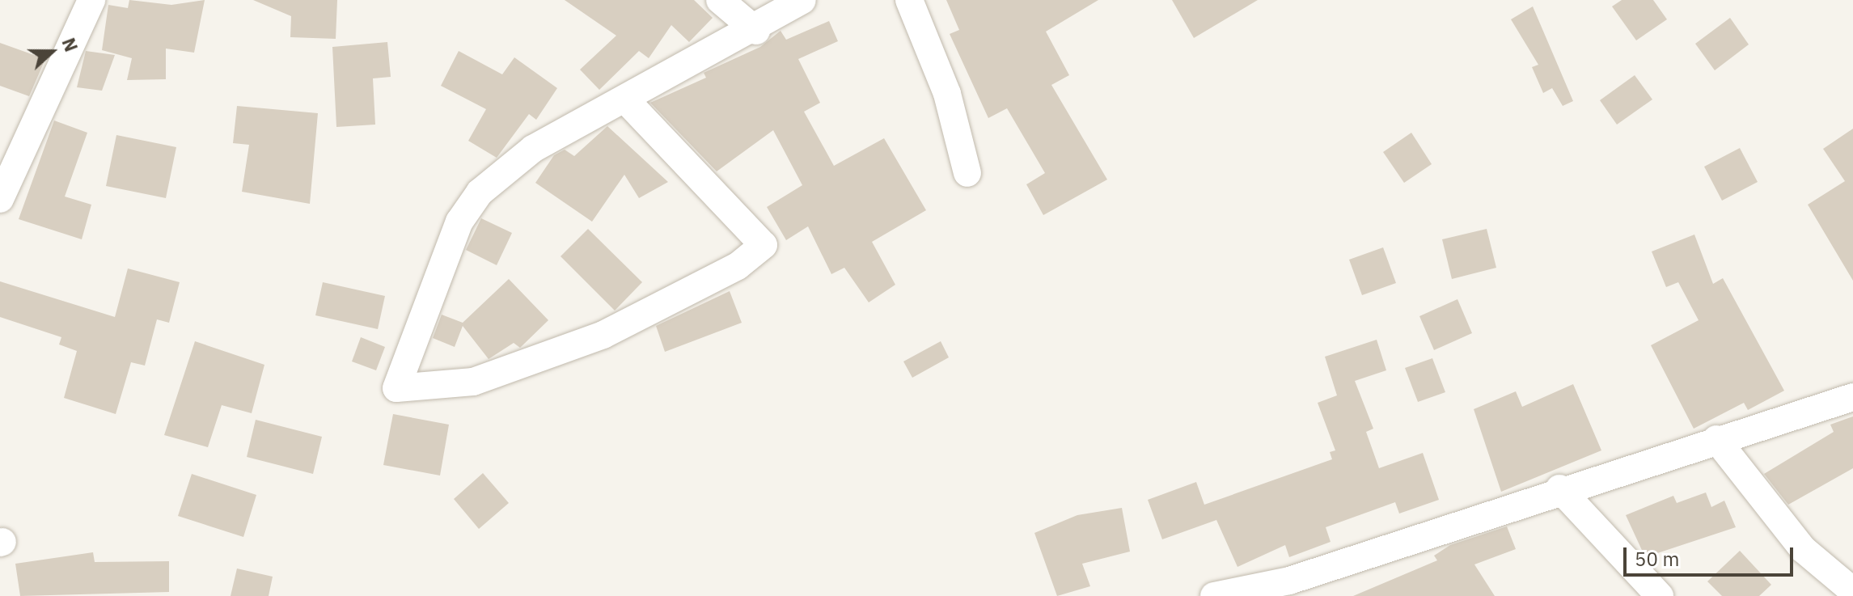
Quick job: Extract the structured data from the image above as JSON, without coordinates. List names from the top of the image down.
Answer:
{
  "scale_bar": "50 m",
  "north": "right"
}
